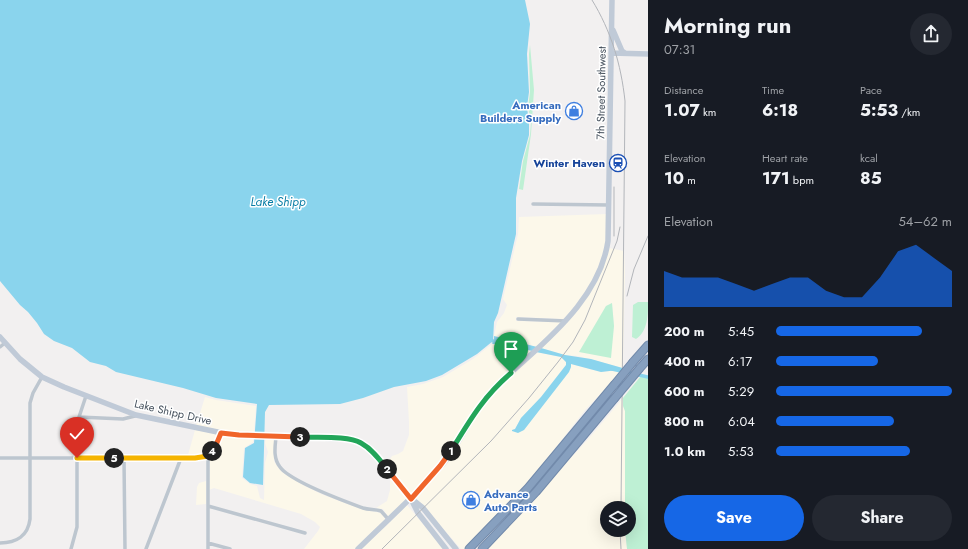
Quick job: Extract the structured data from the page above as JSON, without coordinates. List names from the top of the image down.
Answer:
{
  "streets": {
    "street": ["7th Street Southwest", "Lake Shipp Drive"]
  },
  "crossings": [
    ["7th Street Southwest", "Lake Shipp Drive"]
  ],
  "water": ["Lake Shipp"],
  "places": {
    "shop": ["American Builders Supply", "Advance Auto Parts"],
    "station": ["Winter Haven"]
  },
  "page": {
    "heading": ["Morning run", "07:31"],
    "stats": [
      ["Distance", "1.07 km"],
      ["Time", "6:18"],
      ["Pace", "5:53 /km"],
      ["Elevation", "10 m"],
      ["Heart rate", "171 bpm"],
      ["kcal", "85"]
    ],
    "chart": ["Elevation", "54–62 m"],
    "list": [
      {
        "name": "200 m",
        "note": "5:45"
      },
      {
        "name": "400 m",
        "note": "6:17"
      },
      {
        "name": "600 m",
        "note": "5:29"
      },
      {
        "name": "800 m",
        "note": "6:04"
      },
      {
        "name": "1.0 km",
        "note": "5:53"
      }
    ],
    "pins": [
      "3",
      "1",
      "4",
      "5",
      "2"
    ],
    "buttons": ["Save", "Share"]
  }
}
